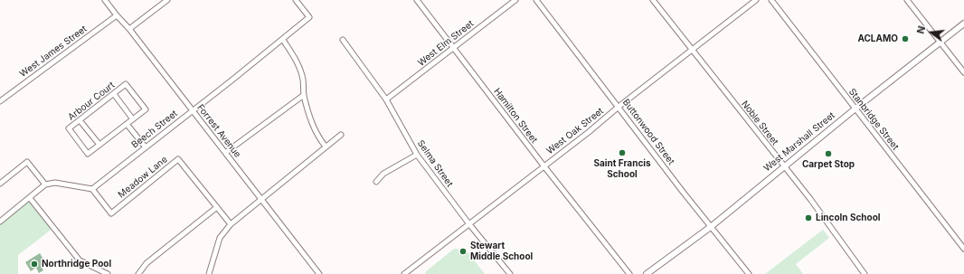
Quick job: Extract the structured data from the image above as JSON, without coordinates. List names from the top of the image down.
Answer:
{
  "streets": {
    "street": [
      "West Elm Street",
      "West James Street",
      "Arbour Court",
      "Hamilton Street",
      "Stanbridge Street",
      "Noble Street",
      "Beech Street",
      "Forrest Avenue",
      "West Oak Street",
      "Buttonwood Street",
      "West Marshall Street",
      "Selma Street",
      "Meadow Lane"
    ]
  },
  "crossings": [
    ["West Elm Street", "Hamilton Street"],
    ["West Elm Street", "Selma Street"],
    ["West James Street", "Forrest Avenue"],
    ["Hamilton Street", "West Oak Street"],
    ["Stanbridge Street", "West Marshall Street"],
    ["Noble Street", "West Oak Street"],
    ["Noble Street", "West Marshall Street"],
    ["Beech Street", "Forrest Avenue"],
    ["Beech Street", "Meadow Lane"],
    ["West Oak Street", "Buttonwood Street"],
    ["West Oak Street", "Selma Street"],
    ["Buttonwood Street", "West Marshall Street"]
  ],
  "places": [
    "ACLAMO",
    "Saint Francis School",
    "Carpet Stop",
    "Lincoln School",
    "Stewart Middle School",
    "Northridge Pool"
  ],
  "north": "left"
}
